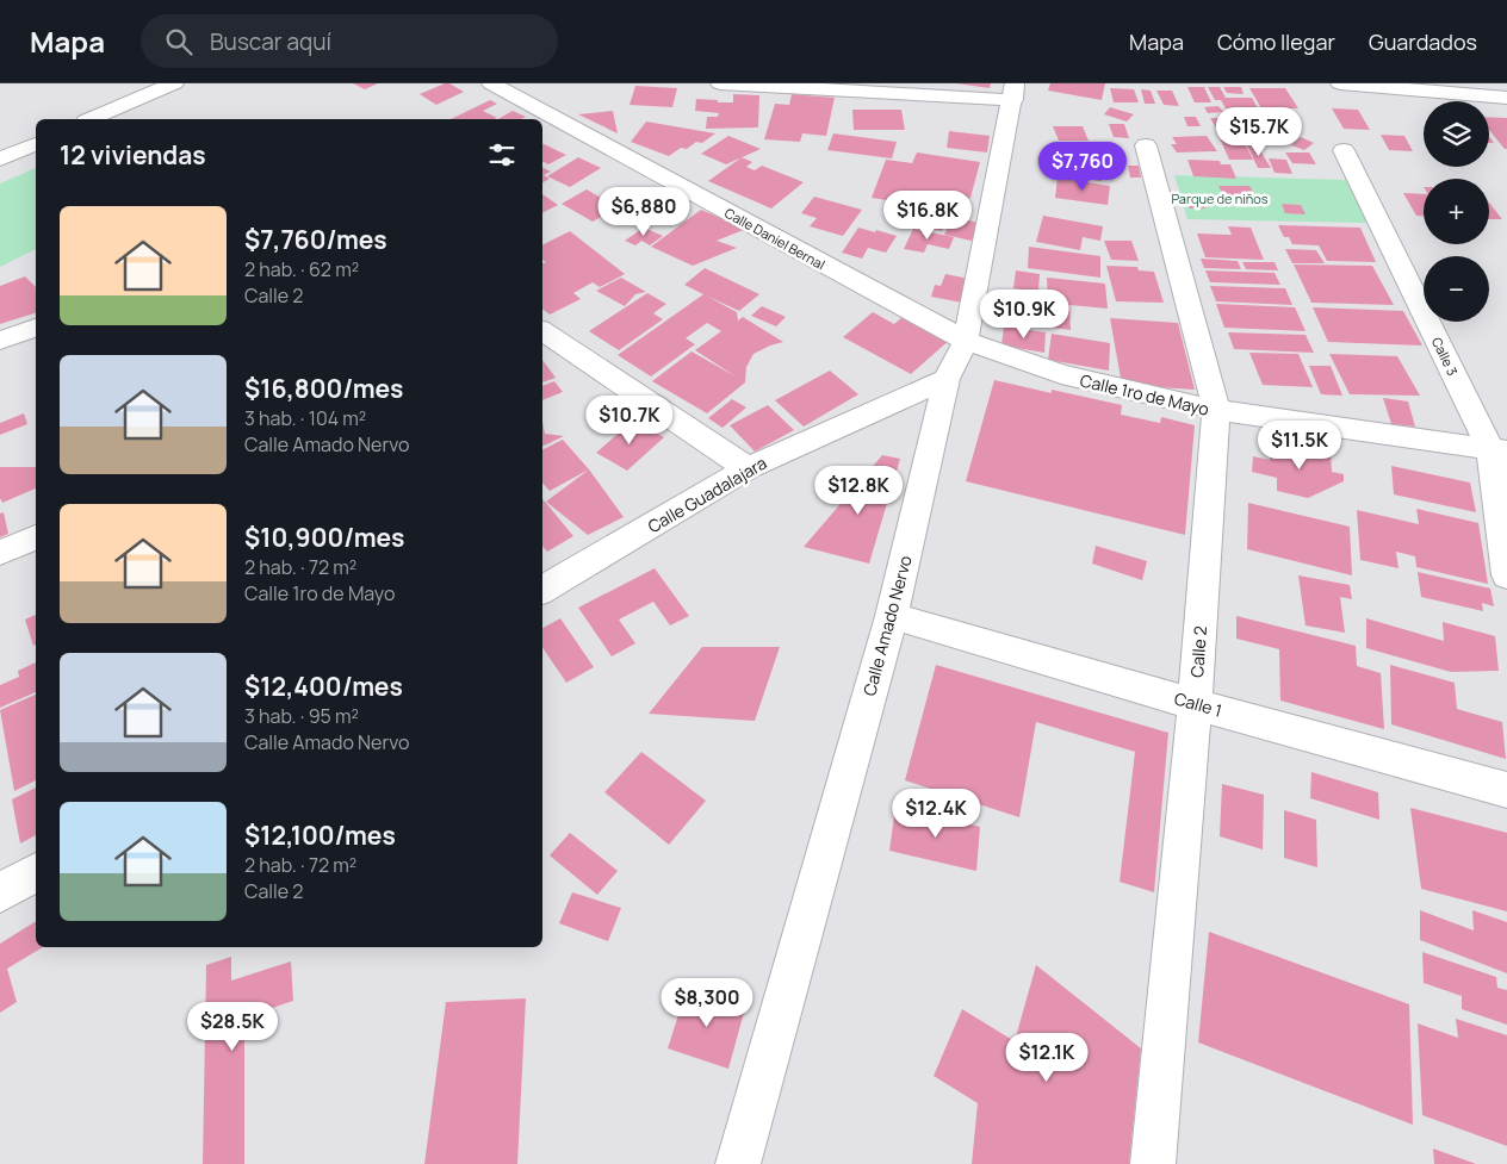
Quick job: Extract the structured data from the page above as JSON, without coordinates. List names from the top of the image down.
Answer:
{
  "streets": {
    "street": [
      "Calle Daniel Bernal",
      "Calle 3",
      "Calle 1ro de Mayo",
      "Calle Guadalajara",
      "Calle Amado Nervo",
      "Calle 2",
      "Calle 1"
    ]
  },
  "crossings": [
    ["Calle Daniel Bernal", "Calle 1ro de Mayo"],
    ["Calle Daniel Bernal", "Calle Amado Nervo"],
    ["Calle 3", "Calle 1ro de Mayo"],
    ["Calle 1ro de Mayo", "Calle Amado Nervo"],
    ["Calle 1ro de Mayo", "Calle 2"],
    ["Calle Guadalajara", "Calle Amado Nervo"],
    ["Calle Amado Nervo", "Calle 1"],
    ["Calle 2", "Calle 1"]
  ],
  "parks": ["Parque de niños"],
  "page": {
    "header": "Mapa",
    "search": "Buscar aquí",
    "nav": ["Mapa", "Cómo llegar", "Guardados"],
    "map_buttons": ["+", "−"],
    "price": [
      "$15.7K",
      "$7,760",
      "$6,880",
      "$16.8K",
      "$10.9K",
      "$10.7K",
      "$11.5K",
      "$12.8K",
      "$12.4K",
      "$8,300",
      "$28.5K",
      "$12.1K"
    ],
    "heading": "12 viviendas",
    "list": [
      {
        "name": "$7,760/mes",
        "note": "2 hab. · 62 m² · Calle 2"
      },
      {
        "name": "$16,800/mes",
        "note": "3 hab. · 104 m² · Calle Amado Nervo"
      },
      {
        "name": "$10,900/mes",
        "note": "2 hab. · 72 m² · Calle 1ro de Mayo"
      },
      {
        "name": "$12,400/mes",
        "note": "3 hab. · 95 m² · Calle Amado Nervo"
      },
      {
        "name": "$12,100/mes",
        "note": "2 hab. · 72 m² · Calle 2"
      }
    ]
  }
}
